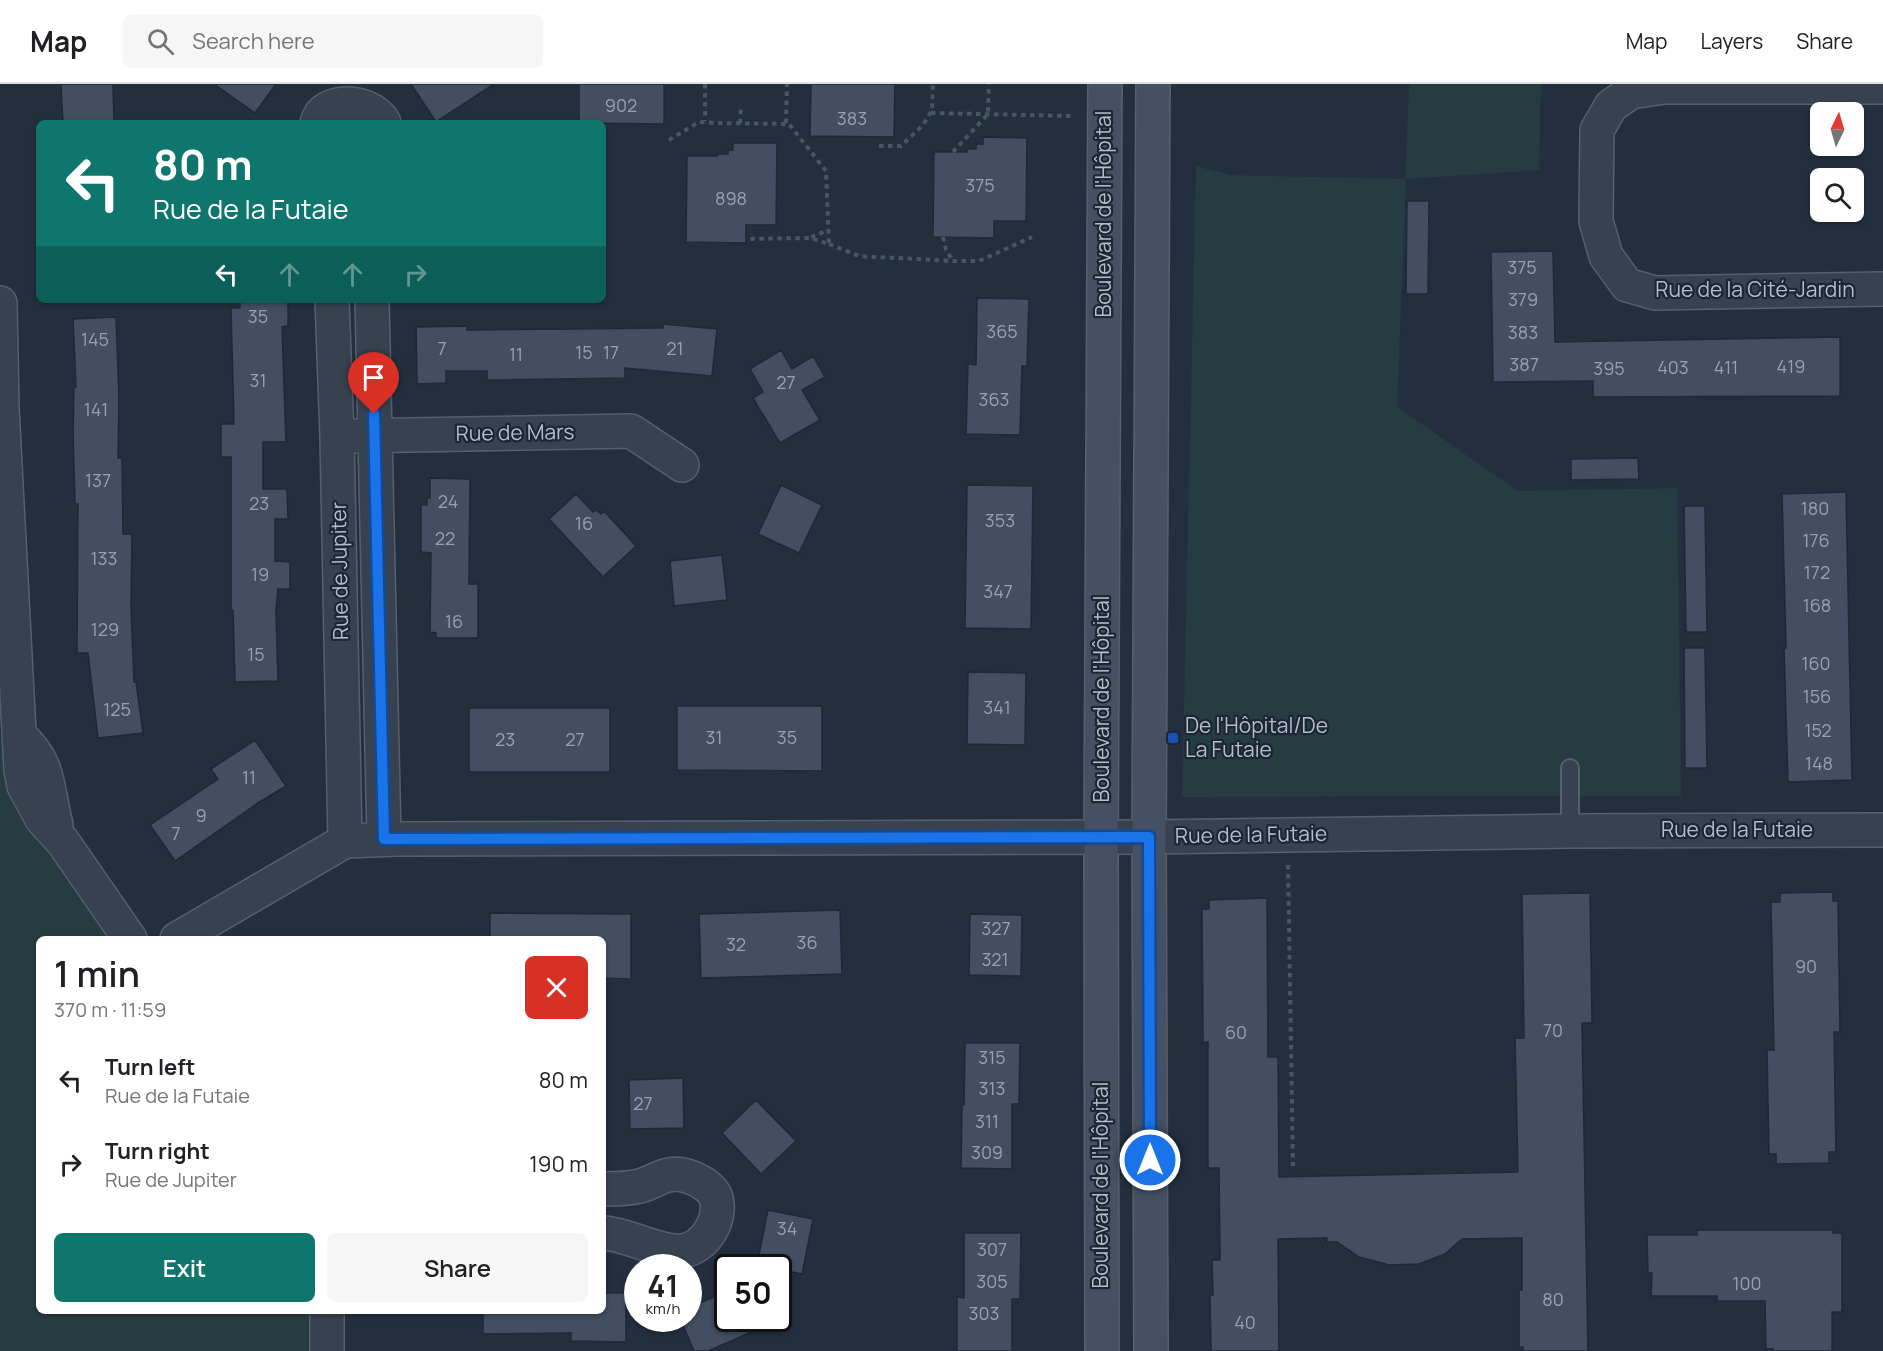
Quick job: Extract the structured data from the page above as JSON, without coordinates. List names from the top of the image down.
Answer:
{
  "streets": {
    "main road": ["Boulevard de l'Hôpital"],
    "street": [
      "Rue de la Cité-Jardin",
      "Rue de Mars",
      "Rue de Jupiter",
      "Rue de la Futaie"
    ]
  },
  "crossings": [
    ["Boulevard de l'Hôpital", "Rue de la Futaie"],
    ["Rue de Mars", "Rue de Jupiter"],
    ["Rue de Jupiter", "Rue de la Futaie"]
  ],
  "places": {
    "transit": ["De l'Hôpital/De La Futaie"]
  },
  "house_numbers": [
    "902",
    "383",
    "375",
    "898",
    "375",
    "379",
    "35",
    "365",
    "383",
    "145",
    "7",
    "21",
    "15",
    "17",
    "11",
    "387",
    "419",
    "403",
    "411",
    "395",
    "31",
    "27",
    "363",
    "141",
    "137",
    "24",
    "23",
    "180",
    "353",
    "16",
    "22",
    "176",
    "133",
    "172",
    "19",
    "347",
    "168",
    "16",
    "129",
    "15",
    "160",
    "156",
    "341",
    "125",
    "152",
    "31",
    "35",
    "23",
    "27",
    "148",
    "11",
    "9",
    "7",
    "327",
    "36",
    "32",
    "321",
    "90",
    "70",
    "60",
    "315",
    "313",
    "27",
    "311",
    "309",
    "34",
    "307",
    "305",
    "100",
    "80",
    "303",
    "40"
  ],
  "north": "top",
  "page": {
    "header": "Map",
    "search": "Search here",
    "nav": ["Map", "Layers", "Share"],
    "turn": ["80 m", "Rue de la Futaie"],
    "heading": ["1 min", "370 m · 11:59"],
    "list": [
      {
        "name": "Turn left",
        "note": "Rue de la Futaie",
        "value": "80 m"
      },
      {
        "name": "Turn right",
        "note": "Rue de Jupiter",
        "value": "190 m"
      }
    ],
    "buttons": ["Exit", "Share"],
    "speed": "41 km/h",
    "limit": "50"
  }
}
